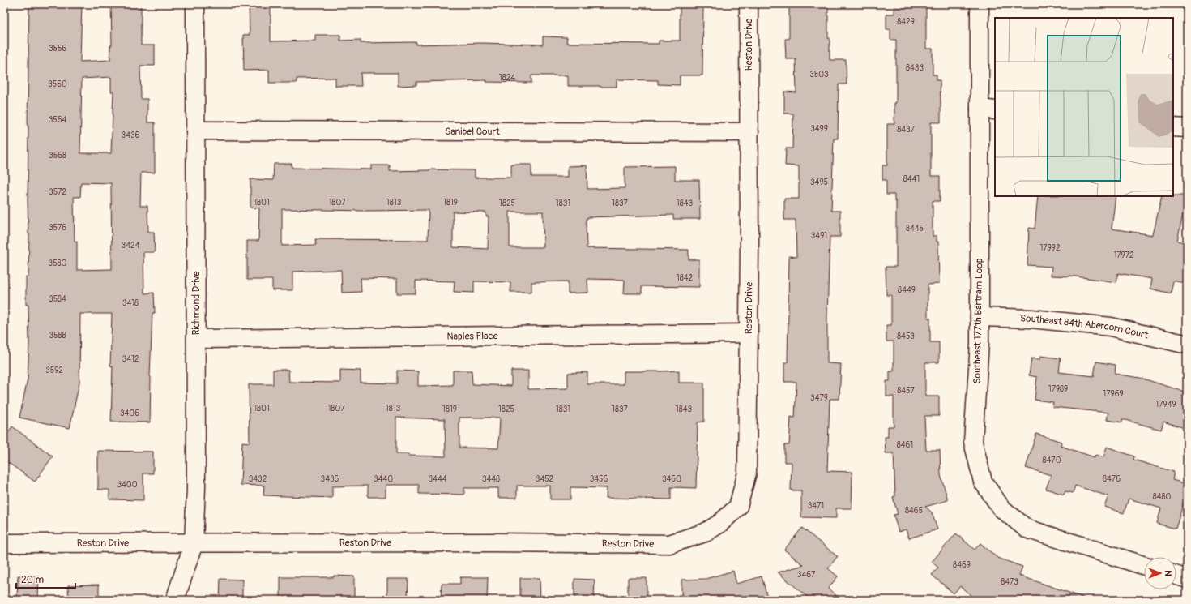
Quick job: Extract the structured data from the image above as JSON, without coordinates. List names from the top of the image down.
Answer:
{
  "streets": {
    "street": [
      "Reston Drive",
      "Sanibel Court",
      "Richmond Drive",
      "Southeast 177th Bartram Loop",
      "Southeast 84th Abercorn Court",
      "Naples Place"
    ]
  },
  "crossings": [
    ["Reston Drive", "Sanibel Court"],
    ["Reston Drive", "Richmond Drive"],
    ["Reston Drive", "Naples Place"],
    ["Sanibel Court", "Richmond Drive"],
    ["Richmond Drive", "Naples Place"],
    ["Southeast 177th Bartram Loop", "Southeast 84th Abercorn Court"]
  ],
  "house_numbers": [
    "8429",
    "3556",
    "8433",
    "3503",
    "1824",
    "3560",
    "3564",
    "3499",
    "8437",
    "3436",
    "3568",
    "8441",
    "3495",
    "3572",
    "1801",
    "1807",
    "1813",
    "1819",
    "1825",
    "1831",
    "1837",
    "1843",
    "3576",
    "8445",
    "3491",
    "3424",
    "17992",
    "17972",
    "3580",
    "1842",
    "8449",
    "3584",
    "3418",
    "3588",
    "8453",
    "3412",
    "3592",
    "17989",
    "8457",
    "17969",
    "3479",
    "17949",
    "1801",
    "1807",
    "1813",
    "1819",
    "1825",
    "1831",
    "1837",
    "1843",
    "3406",
    "8461",
    "8470",
    "3432",
    "3436",
    "3440",
    "3444",
    "3448",
    "3452",
    "3456",
    "3460",
    "8476",
    "3400",
    "8480",
    "3471",
    "8465",
    "8469",
    "3467",
    "8473"
  ],
  "scale_bar": "20 m",
  "north": "right"
}
